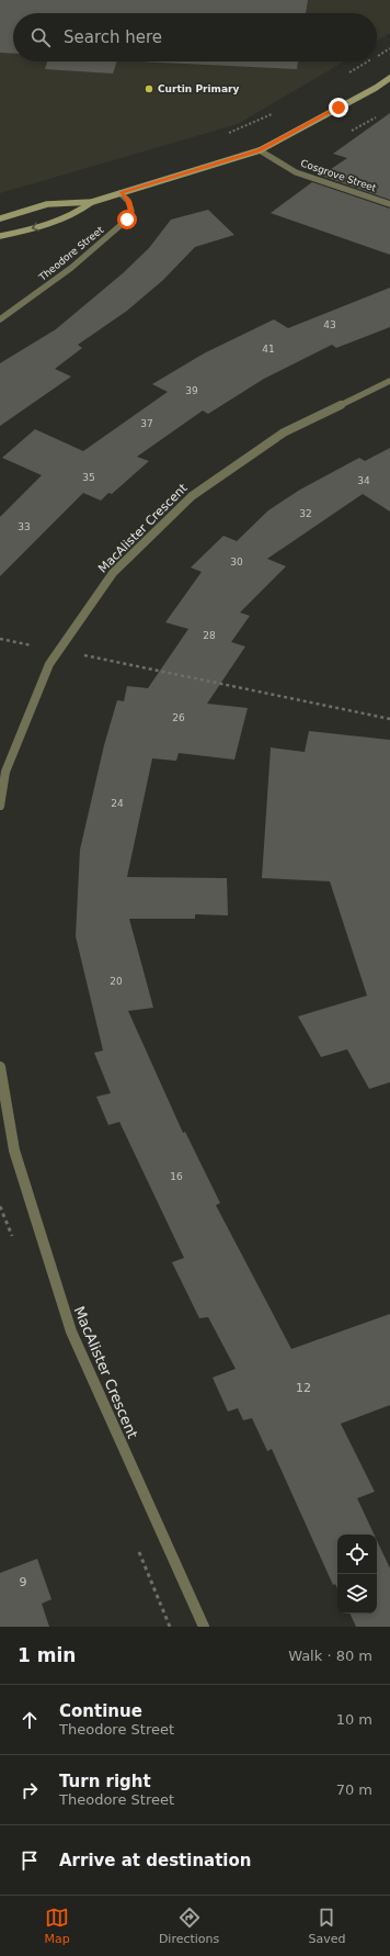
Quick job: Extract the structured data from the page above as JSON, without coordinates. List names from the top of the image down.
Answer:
{
  "streets": {
    "street": ["Cosgrove Street", "Theodore Street", "MacAlister Crescent"]
  },
  "places": ["Curtin Primary"],
  "house_numbers": [
    "43",
    "41",
    "39",
    "37",
    "35",
    "34",
    "32",
    "33",
    "30",
    "28",
    "26",
    "24",
    "20",
    "16",
    "12",
    "9"
  ],
  "page": {
    "search": "Search here",
    "heading": ["1 min", "Walk · 80 m"],
    "list": [
      ["Continue", "Theodore Street", "10 m"],
      ["Turn right", "Theodore Street", "70 m"],
      "Arrive at destination"
    ],
    "nav": ["Map", "Directions", "Saved"]
  }
}
